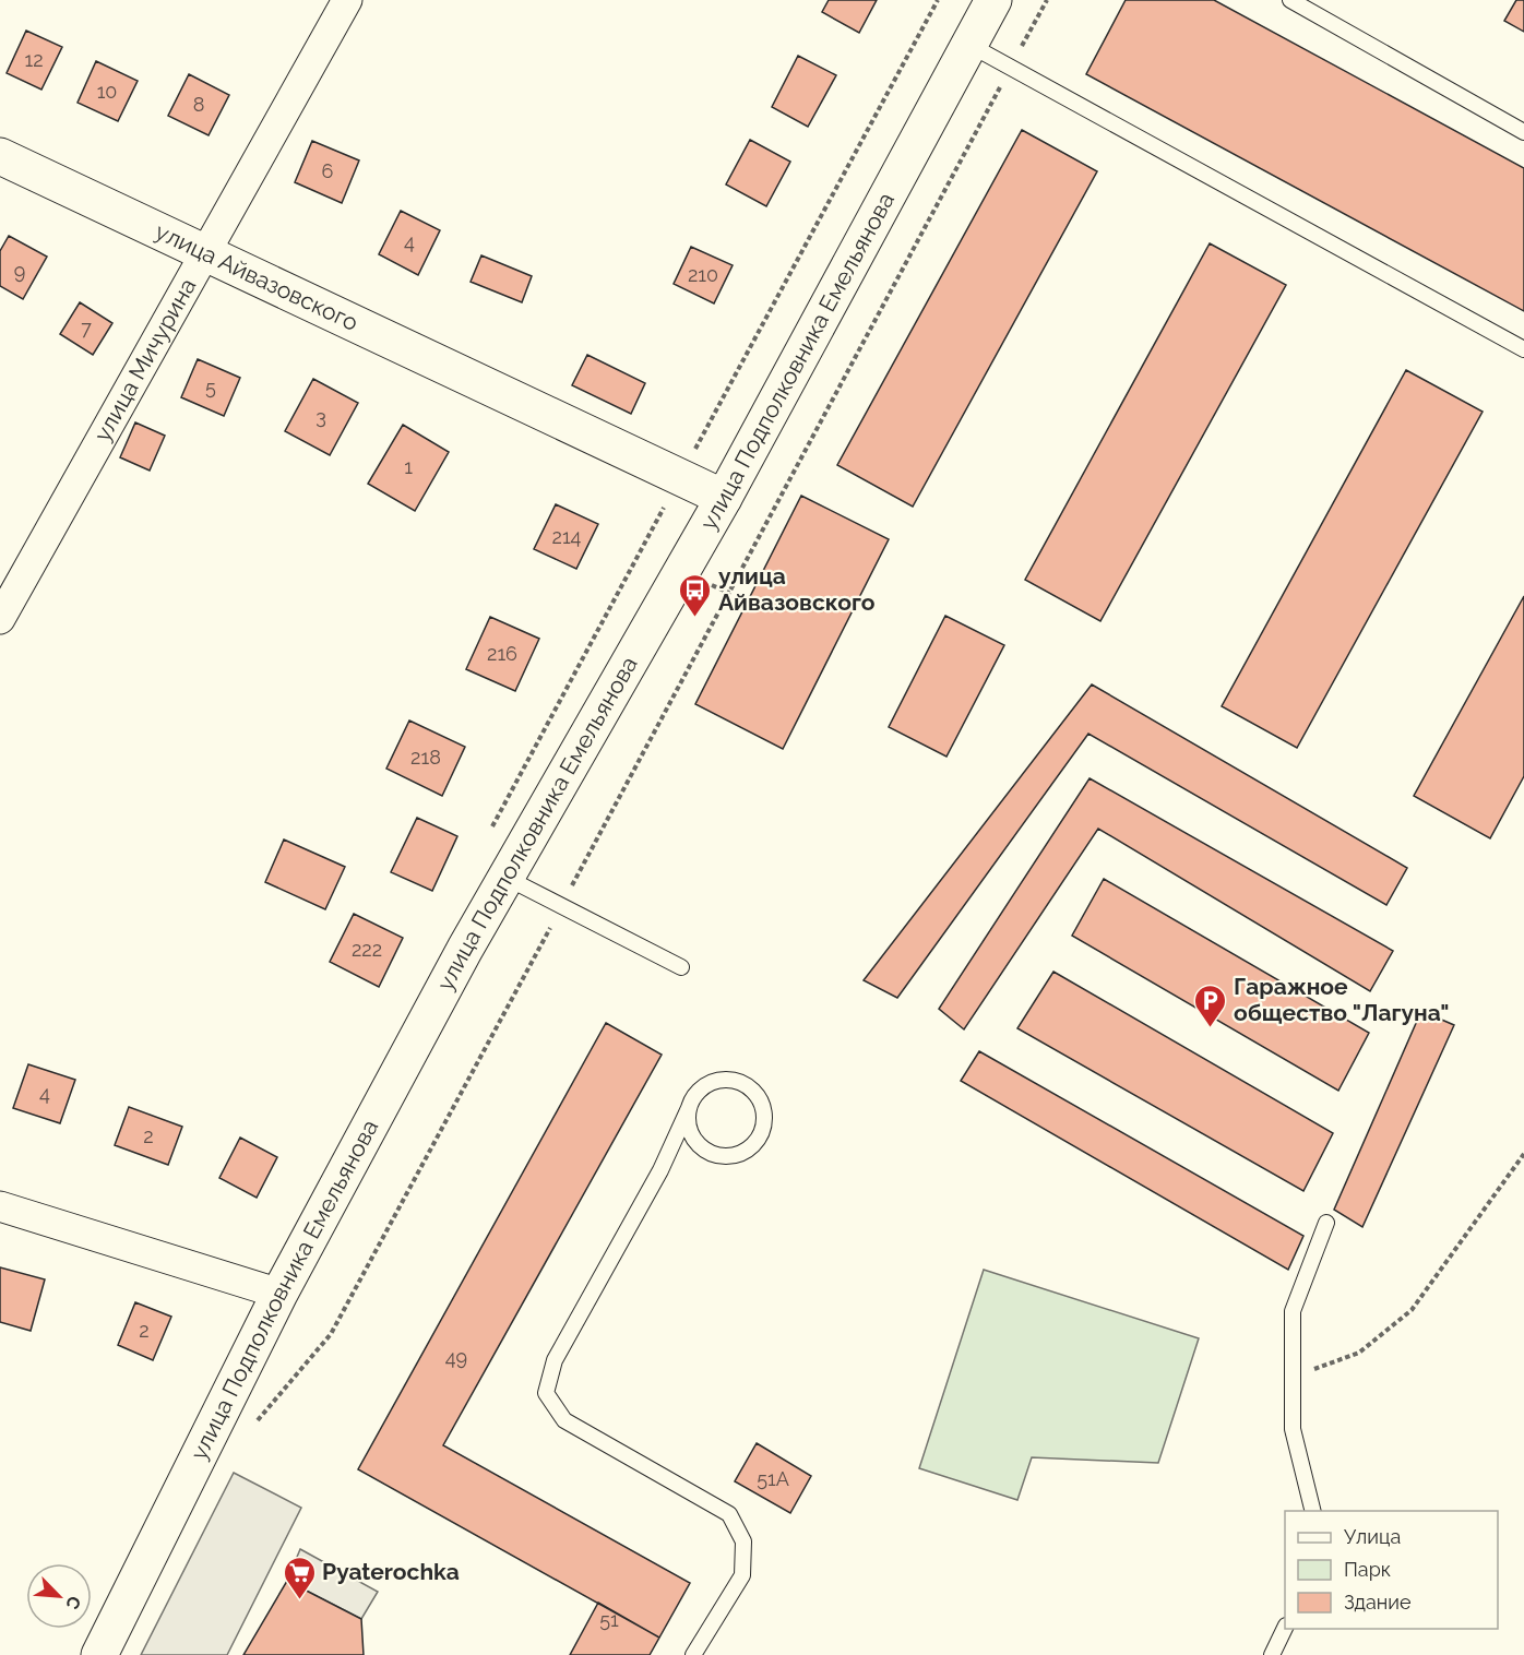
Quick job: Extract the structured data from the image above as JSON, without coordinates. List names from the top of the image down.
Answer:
{
  "streets": {
    "main road": ["улица Айвазовского", "улица Подполковника Емельянова"],
    "street": ["улица Мичурина"]
  },
  "crossings": [
    ["улица Айвазовского", "улица Подполковника Емельянова"],
    ["улица Айвазовского", "улица Мичурина"]
  ],
  "places": {
    "bus stop": ["улица Айвазовского"],
    "parking": ["Гаражное общество \"Лагуна\""],
    "supermarket": ["Pyaterochka"]
  },
  "house_numbers": [
    "12",
    "10",
    "8",
    "6",
    "4",
    "9",
    "210",
    "7",
    "5",
    "3",
    "1",
    "214",
    "216",
    "218",
    "222",
    "4",
    "2",
    "2",
    "49",
    "51А",
    "51"
  ],
  "legend": ["Улица", "Парк", "Здание"],
  "north": "bottom right"
}
